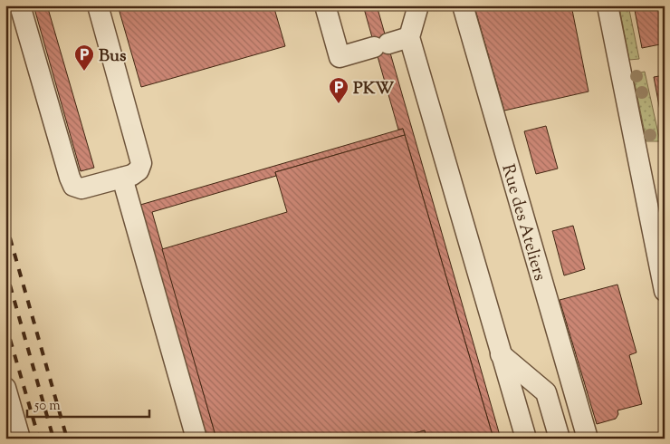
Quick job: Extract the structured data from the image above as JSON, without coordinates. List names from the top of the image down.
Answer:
{
  "streets": {
    "street": ["Rue des Ateliers"]
  },
  "places": {
    "parking": ["Bus", "PKW"]
  },
  "scale_bar": "50 m"
}
